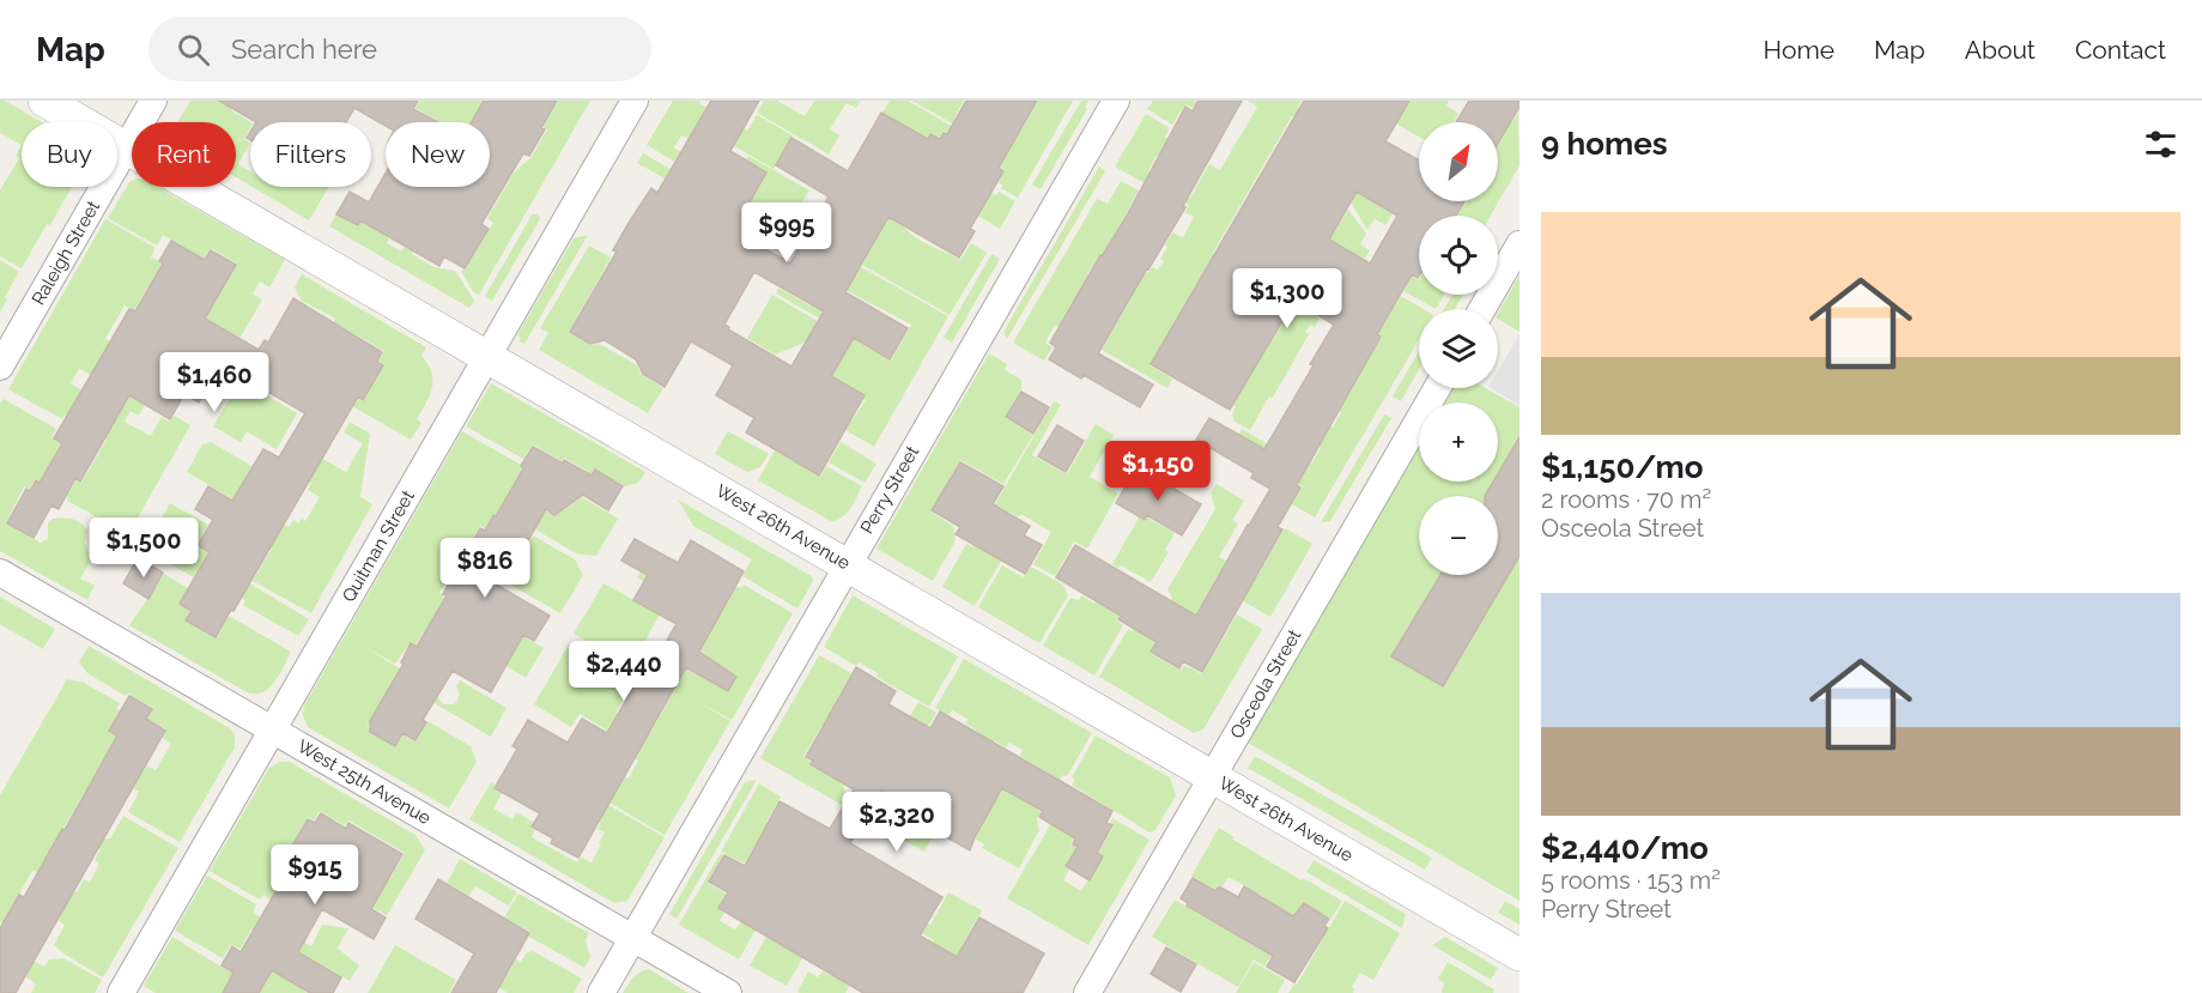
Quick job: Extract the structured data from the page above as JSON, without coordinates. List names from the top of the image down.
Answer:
{
  "streets": {
    "street": [
      "Raleigh Street",
      "Perry Street",
      "West 26th Avenue",
      "Quitman Street",
      "Osceola Street",
      "West 25th Avenue"
    ]
  },
  "crossings": [
    ["Raleigh Street", "West 26th Avenue"],
    ["Perry Street", "West 26th Avenue"],
    ["Perry Street", "West 25th Avenue"],
    ["West 26th Avenue", "Quitman Street"],
    ["West 26th Avenue", "Osceola Street"],
    ["Quitman Street", "West 25th Avenue"]
  ],
  "north": "top right",
  "page": {
    "header": "Map",
    "search": "Search here",
    "nav": [
      "Home",
      "Map",
      "About",
      "Contact"
    ],
    "heading": "9 homes",
    "map_buttons": ["+", "−"],
    "chip": [
      "Buy",
      "Rent",
      "Filters",
      "New"
    ],
    "list": [
      {
        "name": "$1,150/mo",
        "note": "2 rooms · 70 m² · Osceola Street"
      },
      {
        "name": "$2,440/mo",
        "note": "5 rooms · 153 m² · Perry Street"
      }
    ],
    "price": [
      "$995",
      "$1,300",
      "$1,460",
      "$1,150",
      "$1,500",
      "$816",
      "$2,440",
      "$2,320",
      "$915"
    ]
  }
}
